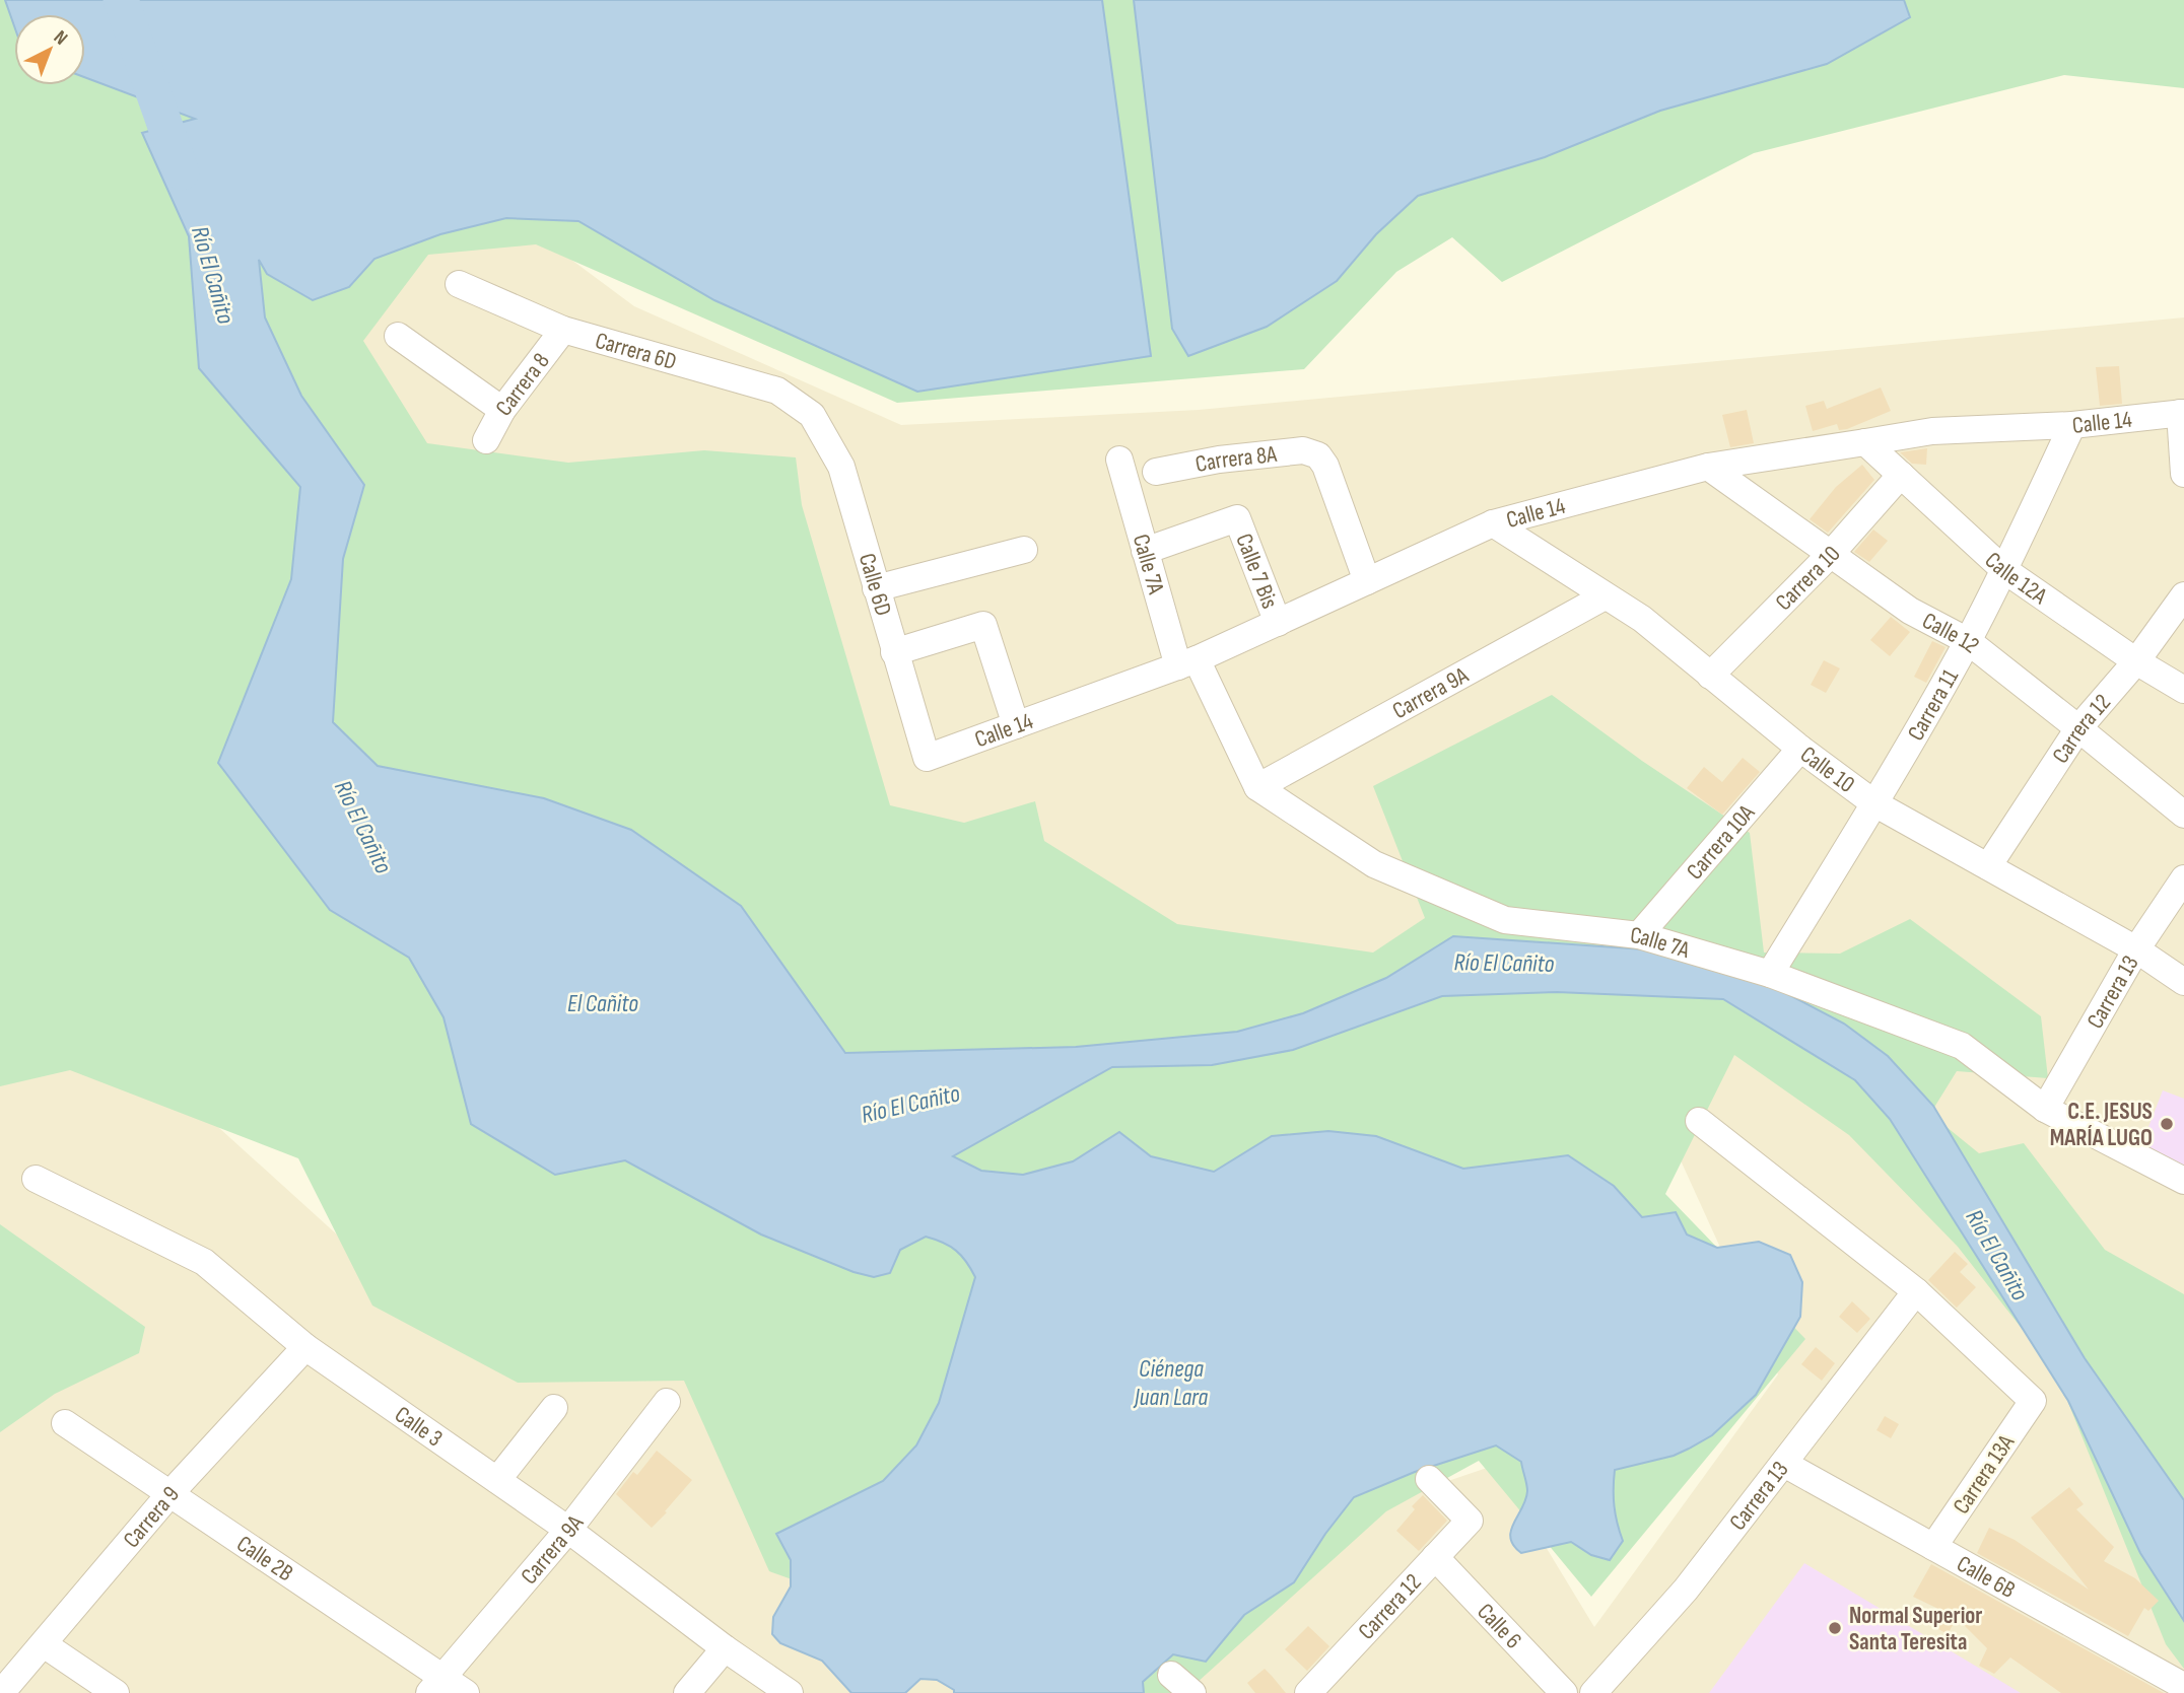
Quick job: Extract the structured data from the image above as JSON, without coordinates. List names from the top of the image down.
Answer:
{
  "streets": {
    "street": [
      "Carrera 6D",
      "Carrera 8",
      "Calle 14",
      "Carrera 8A",
      "Calle 7A",
      "Calle 7 Bis",
      "Calle 12A",
      "Carrera 10",
      "Calle 6D",
      "Calle 12",
      "Carrera 9A",
      "Carrera 11",
      "Carrera 12",
      "Calle 10",
      "Carrera 10A",
      "Carrera 13",
      "Calle 3",
      "Carrera 13A",
      "Carrera 9",
      "Calle 2B",
      "Calle 6B",
      "Calle 6"
    ]
  },
  "crossings": [
    ["Carrera 6D", "Carrera 8"],
    ["Carrera 6D", "Calle 6D"],
    ["Calle 14", "Carrera 8A"],
    ["Calle 14", "Calle 7A"],
    ["Calle 14", "Calle 7 Bis"],
    ["Calle 14", "Calle 12A"],
    ["Calle 14", "Calle 6D"],
    ["Calle 14", "Calle 12"],
    ["Calle 14", "Carrera 11"],
    ["Calle 14", "Calle 10"],
    ["Calle 7A", "Calle 7 Bis"],
    ["Calle 7A", "Carrera 9A"],
    ["Calle 7A", "Carrera 11"],
    ["Calle 7A", "Carrera 10A"],
    ["Calle 7A", "Carrera 13"],
    ["Calle 12A", "Carrera 10"],
    ["Calle 12A", "Carrera 11"],
    ["Calle 12A", "Carrera 12"],
    ["Carrera 10", "Calle 12"],
    ["Carrera 10", "Calle 10"],
    ["Calle 12", "Carrera 11"],
    ["Calle 12", "Carrera 12"],
    ["Carrera 9A", "Calle 10"],
    ["Carrera 9A", "Calle 3"],
    ["Carrera 9A", "Calle 2B"],
    ["Carrera 11", "Calle 10"],
    ["Carrera 12", "Calle 10"],
    ["Carrera 12", "Calle 6"],
    ["Calle 10", "Carrera 10A"],
    ["Calle 10", "Carrera 13"],
    ["Carrera 13", "Carrera 13A"],
    ["Carrera 13", "Calle 6B"],
    ["Calle 3", "Carrera 9"],
    ["Carrera 13A", "Calle 6B"],
    ["Carrera 9", "Calle 2B"]
  ],
  "water": ["Río El Cañito", "El Cañito", "Ciénega Juan Lara"],
  "places": ["C.E. JESUS MARÍA LUGO", "Normal Superior Santa Teresita"],
  "north": "top right"
}
